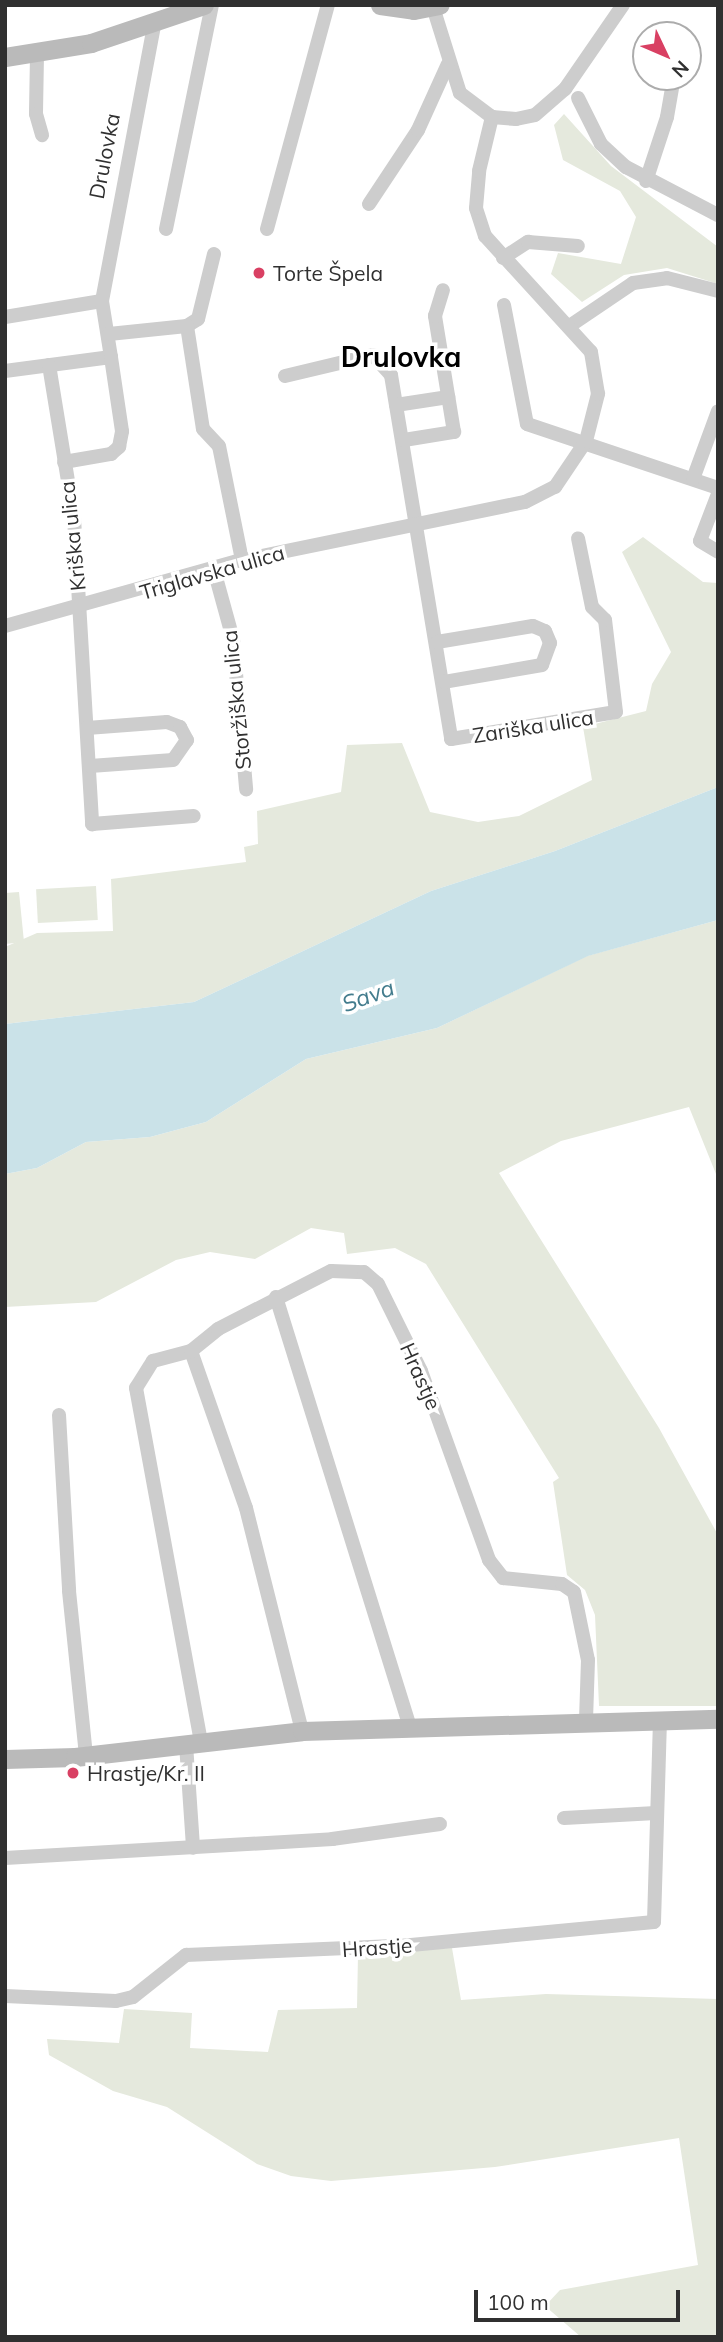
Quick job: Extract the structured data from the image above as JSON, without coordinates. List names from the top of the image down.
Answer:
{
  "streets": {
    "street": [
      "Drulovka",
      "Kriška ulica",
      "Triglavska ulica",
      "Storžiška ulica",
      "Zariška ulica",
      "Hrastje"
    ]
  },
  "crossings": [
    ["Drulovka", "Kriška ulica"],
    ["Kriška ulica", "Triglavska ulica"],
    ["Triglavska ulica", "Storžiška ulica"],
    ["Triglavska ulica", "Zariška ulica"]
  ],
  "districts": ["Drulovka"],
  "water": ["Sava"],
  "places": ["Torte Špela", "Hrastje/Kr. II"],
  "scale_bar": "100 m",
  "north": "bottom right"
}
